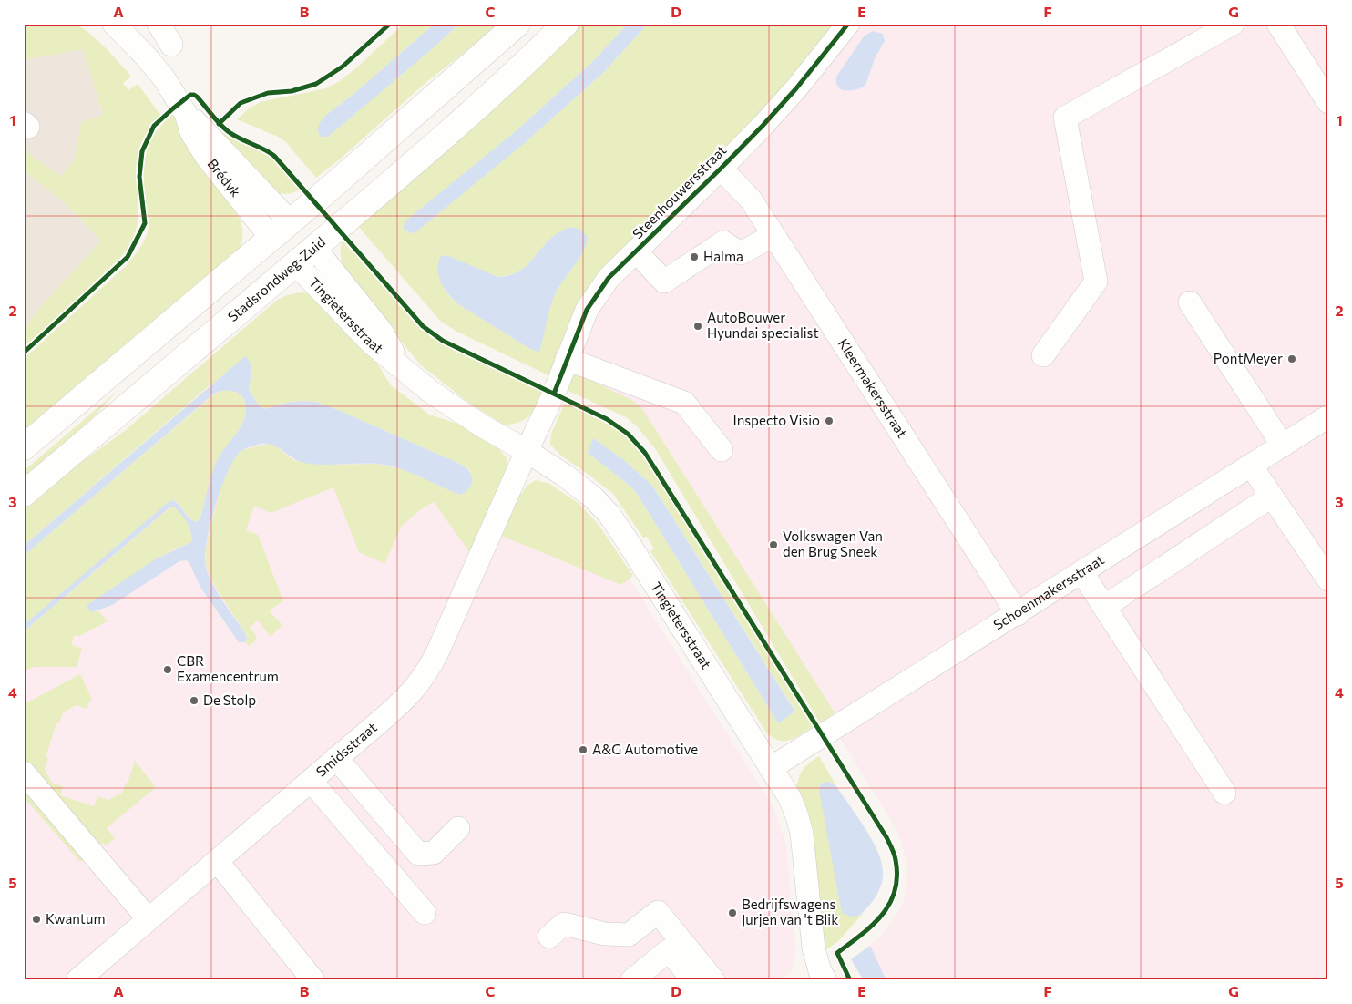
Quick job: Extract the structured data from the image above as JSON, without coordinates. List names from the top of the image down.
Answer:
{
  "streets": {
    "main road": ["Stadsrondweg-Zuid"],
    "street": [
      "Brédyk",
      "Steenhouwersstraat",
      "Tingietersstraat",
      "Kleermakersstraat",
      "Schoenmakersstraat",
      "Smidsstraat"
    ]
  },
  "crossings": [
    ["Steenhouwersstraat", "Tingietersstraat"],
    ["Steenhouwersstraat", "Kleermakersstraat"],
    ["Steenhouwersstraat", "Smidsstraat"],
    ["Stadsrondweg-Zuid", "Tingietersstraat"],
    ["Tingietersstraat", "Schoenmakersstraat"],
    ["Tingietersstraat", "Smidsstraat"],
    ["Kleermakersstraat", "Schoenmakersstraat"]
  ],
  "places": [
    "Halma",
    "AutoBouwer Hyundai specialist",
    "PontMeyer",
    "Inspecto Visio",
    "Volkswagen Van den Brug Sneek",
    "CBR Examencentrum",
    "De Stolp",
    "A&G Automotive",
    "Bedrijfswagens Jurjen van 't Blik",
    "Kwantum"
  ],
  "grid": {
    "columns": [
      "A",
      "B",
      "C",
      "D",
      "E",
      "F",
      "G"
    ],
    "rows": [
      "1",
      "2",
      "3",
      "4",
      "5"
    ]
  }
}
